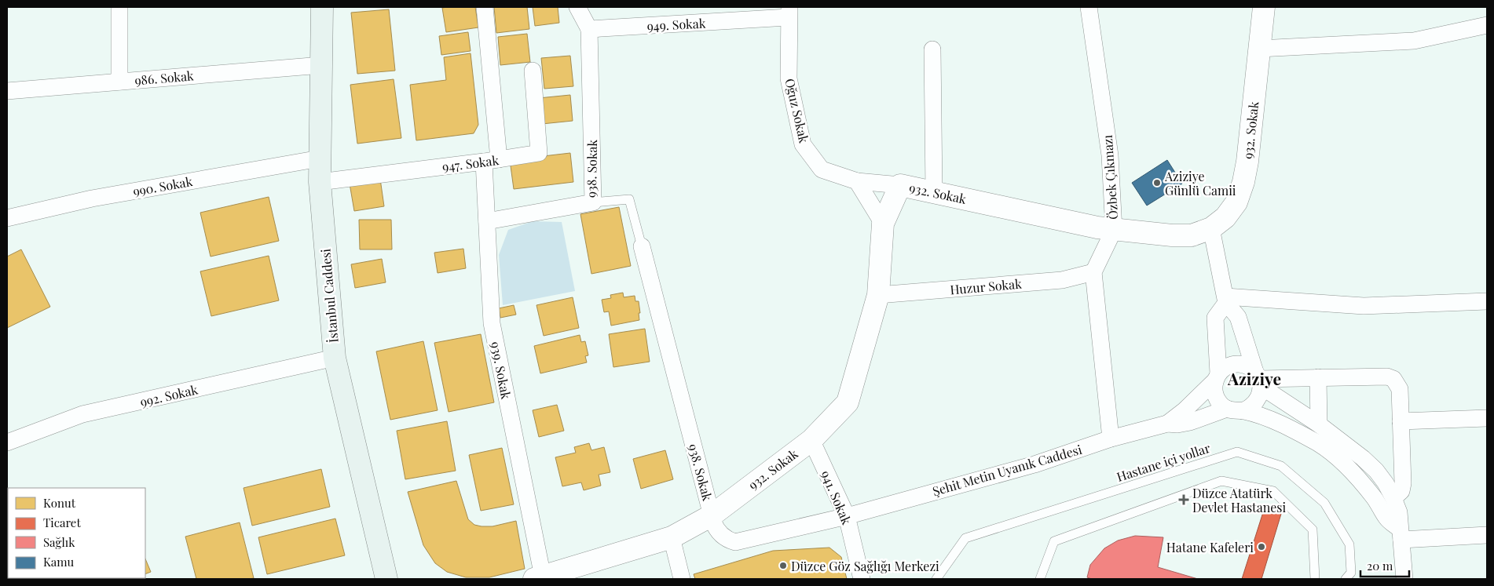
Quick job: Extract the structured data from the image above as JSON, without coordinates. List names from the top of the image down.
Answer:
{
  "streets": {
    "main road": ["İstanbul Caddesi"],
    "street": [
      "949. Sokak",
      "986. Sokak",
      "Oğuz Sokak",
      "932. Sokak",
      "947. Sokak",
      "938. Sokak",
      "Özbek Çıkmazı",
      "990. Sokak",
      "Huzur Sokak",
      "939. Sokak",
      "992. Sokak",
      "Şehit Metin Uyanık Caddesi",
      "941. Sokak"
    ],
    "lane": ["Hastane içi yollar"]
  },
  "crossings": [
    ["949. Sokak", "Oğuz Sokak"],
    ["949. Sokak", "938. Sokak"],
    ["986. Sokak", "İstanbul Caddesi"],
    ["Oğuz Sokak", "932. Sokak"],
    ["932. Sokak", "938. Sokak"],
    ["932. Sokak", "Özbek Çıkmazı"],
    ["932. Sokak", "Huzur Sokak"],
    ["932. Sokak", "939. Sokak"],
    ["932. Sokak", "941. Sokak"],
    ["947. Sokak", "İstanbul Caddesi"],
    ["947. Sokak", "939. Sokak"],
    ["938. Sokak", "939. Sokak"],
    ["938. Sokak", "Şehit Metin Uyanık Caddesi"],
    ["938. Sokak", "941. Sokak"],
    ["Özbek Çıkmazı", "Huzur Sokak"],
    ["990. Sokak", "İstanbul Caddesi"],
    ["İstanbul Caddesi", "992. Sokak"],
    ["Şehit Metin Uyanık Caddesi", "941. Sokak"]
  ],
  "districts": ["Aziziye"],
  "places": {
    "other": ["Aziziye Günlü Camii", "Hatane Kafeleri", "Düzce Göz Sağlığı Merkezi"],
    "health": ["Düzce Atatürk Devlet Hastanesi"]
  },
  "legend": [
    "Konut",
    "Ticaret",
    "Sağlık",
    "Kamu"
  ],
  "scale_bar": "20 m"
}
